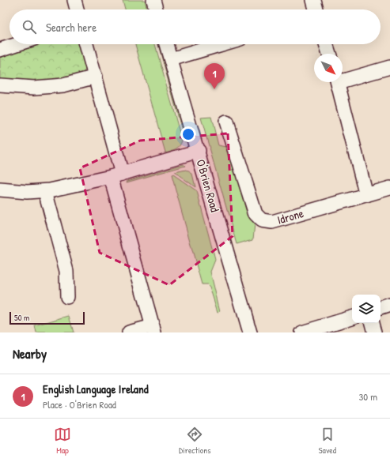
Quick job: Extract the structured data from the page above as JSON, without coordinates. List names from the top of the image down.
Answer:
{
  "streets": {
    "street": ["O'Brien Road", "Idrone"]
  },
  "scale_bar": "50 m",
  "north": "bottom right",
  "page": {
    "search": "Search here",
    "pins": "1",
    "scale": "50 m",
    "heading": "Nearby",
    "list": [
      {
        "mark": "1",
        "name": "English Language Ireland",
        "note": "Place · O'Brien Road",
        "value": "30 m"
      }
    ],
    "nav": ["Map", "Directions", "Saved"]
  }
}
